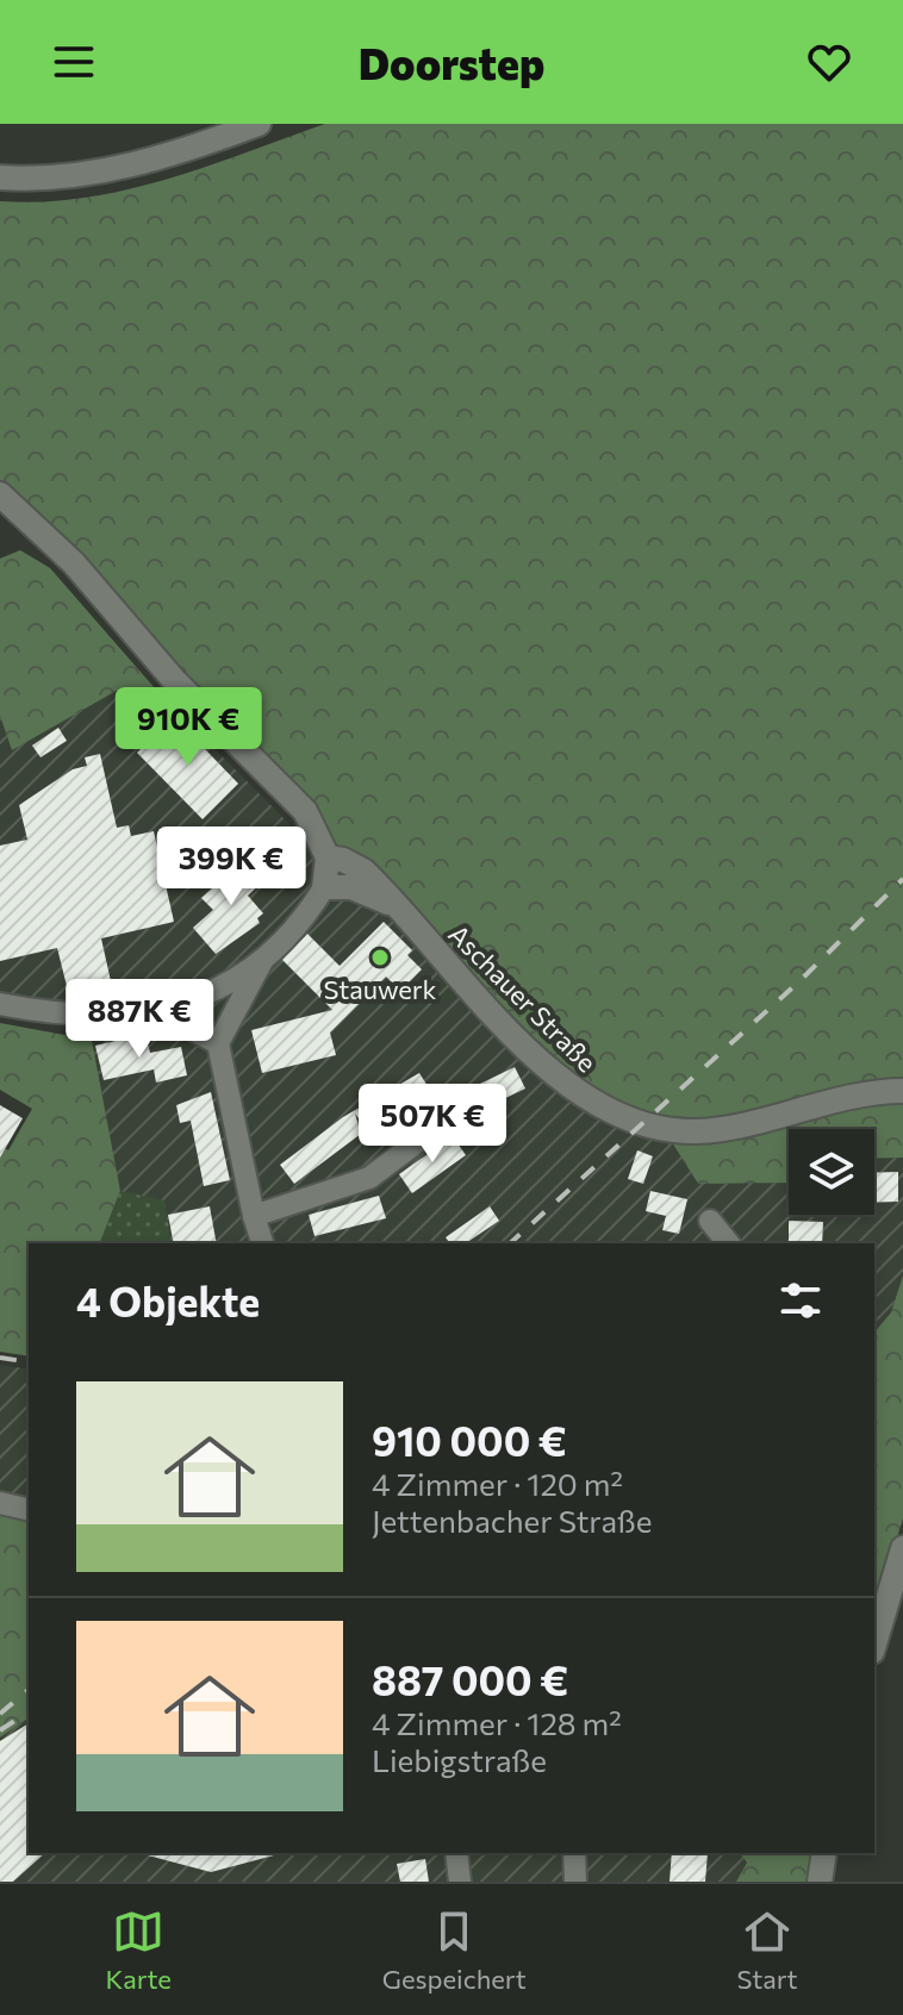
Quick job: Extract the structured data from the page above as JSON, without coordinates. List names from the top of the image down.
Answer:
{
  "streets": {
    "street": ["Aschauer Straße"]
  },
  "places": ["Stauwerk"],
  "page": {
    "header": "Doorstep",
    "price": [
      "910K €",
      "399K €",
      "887K €",
      "507K €"
    ],
    "heading": "4 Objekte",
    "list": [
      {
        "name": "910 000 €",
        "note": "4 Zimmer · 120 m² · Jettenbacher Straße"
      },
      {
        "name": "887 000 €",
        "note": "4 Zimmer · 128 m² · Liebigstraße"
      }
    ],
    "tabs": ["Karte", "Gespeichert", "Start"]
  }
}
